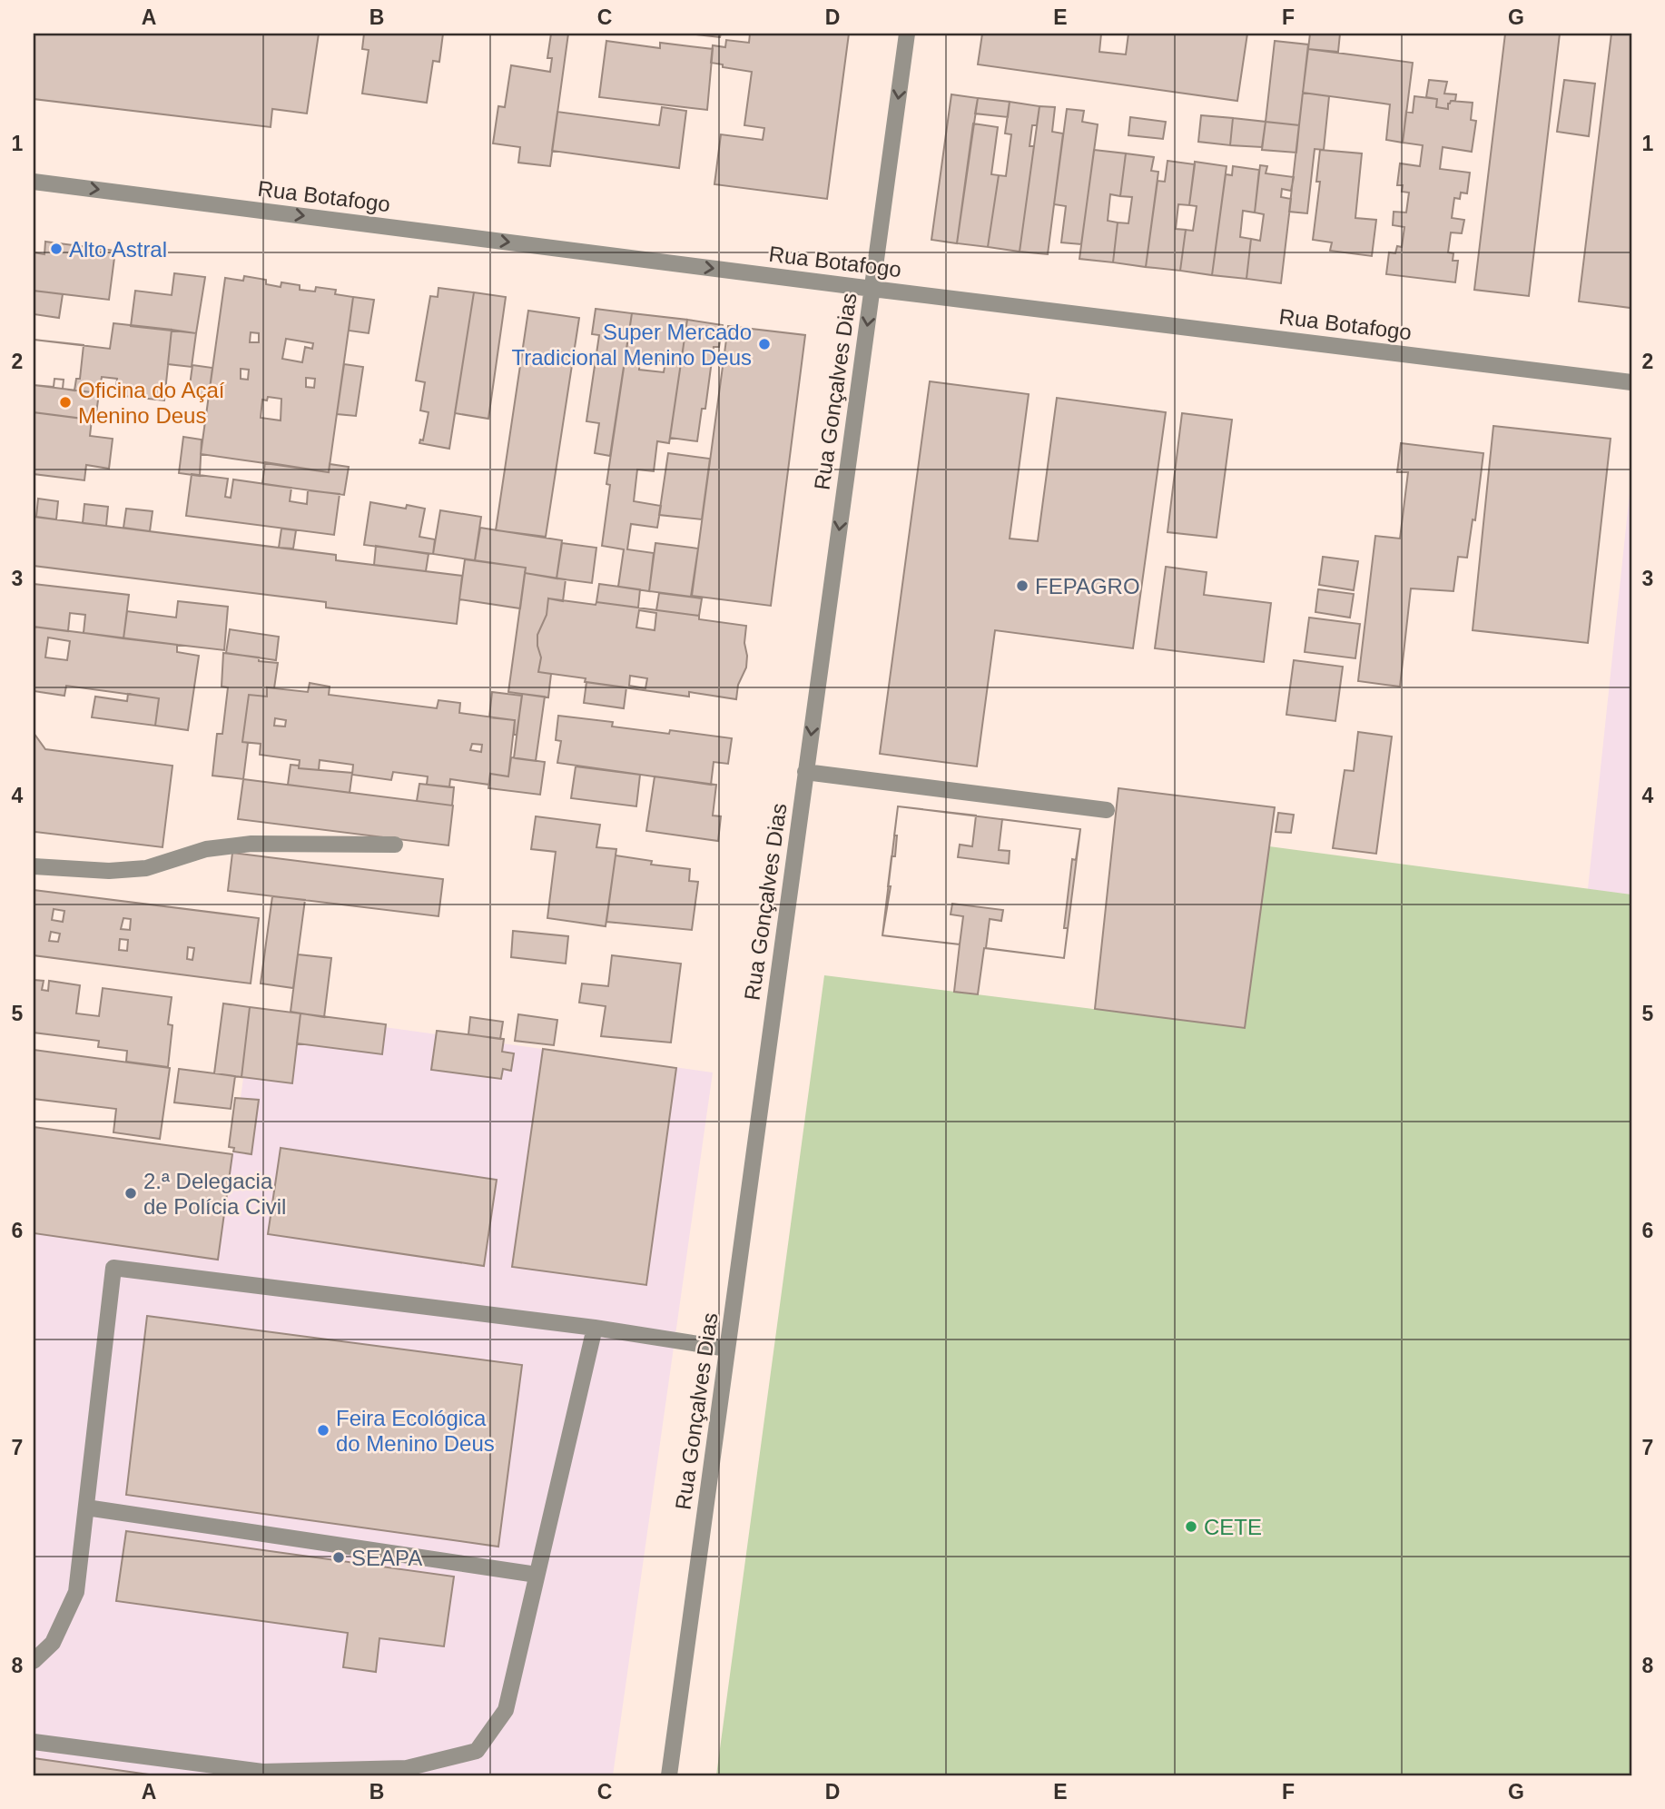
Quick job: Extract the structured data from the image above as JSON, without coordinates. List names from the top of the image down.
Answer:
{
  "streets": {
    "street": ["Rua Botafogo", "Rua Gonçalves Dias"]
  },
  "crossings": [
    ["Rua Botafogo", "Rua Gonçalves Dias"]
  ],
  "one_way": ["Rua Botafogo", "Rua Gonçalves Dias"],
  "places": [
    "Alto Astral",
    "Super Mercado Tradicional Menino Deus",
    "Oficina do Açaí Menino Deus",
    "FEPAGRO",
    "2.ª Delegacia de Polícia Civil",
    "Feira Ecológica do Menino Deus",
    "CETE",
    "SEAPA"
  ],
  "grid": {
    "columns": [
      "A",
      "B",
      "C",
      "D",
      "E",
      "F",
      "G"
    ],
    "rows": [
      "1",
      "2",
      "3",
      "4",
      "5",
      "6",
      "7",
      "8"
    ]
  }
}
